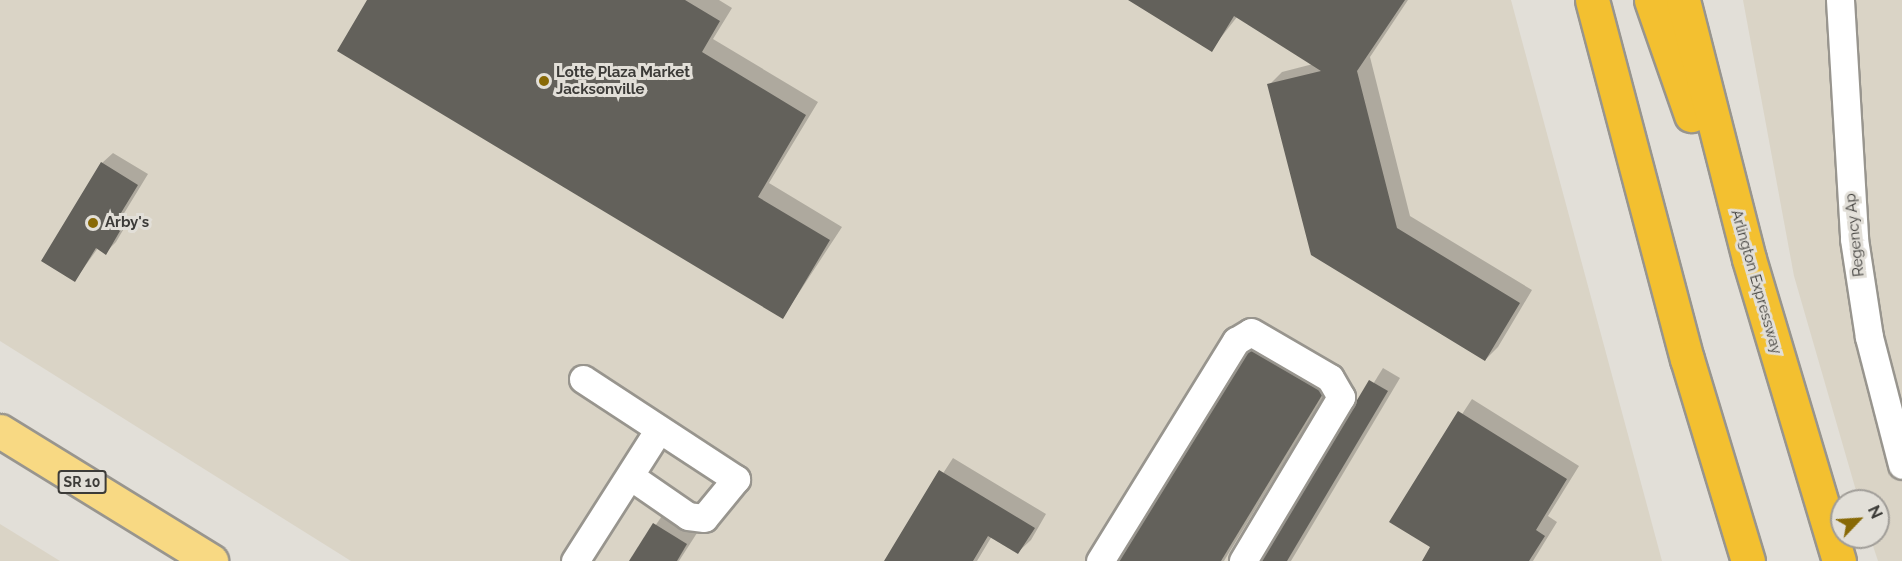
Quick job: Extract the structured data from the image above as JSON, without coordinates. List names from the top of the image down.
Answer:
{
  "streets": {
    "highway": ["Arlington Expressway"],
    "main road": ["SR 10"],
    "street": ["Regency Ap"]
  },
  "places": ["Lotte Plaza Market Jacksonville", "Arby's"],
  "north": "top right"
}
